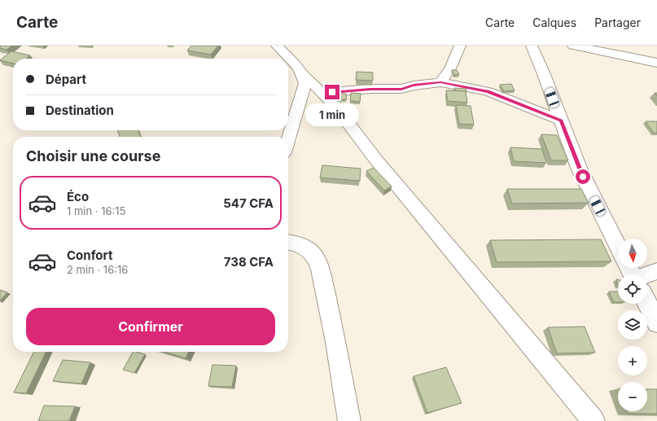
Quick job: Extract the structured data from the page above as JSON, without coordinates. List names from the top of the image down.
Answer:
{
  "north": "bottom",
  "page": {
    "header": "Carte",
    "nav": ["Carte", "Calques", "Partager"],
    "banner": ["Départ", "Destination"],
    "bubble": "1 min",
    "heading": "Choisir une course",
    "list": [
      {
        "name": "Éco",
        "note": "1 min · 16:15",
        "value": "547 CFA"
      },
      {
        "name": "Confort",
        "note": "2 min · 16:16",
        "value": "738 CFA"
      }
    ],
    "map_buttons": ["+", "−"],
    "buttons": "Confirmer"
  }
}
